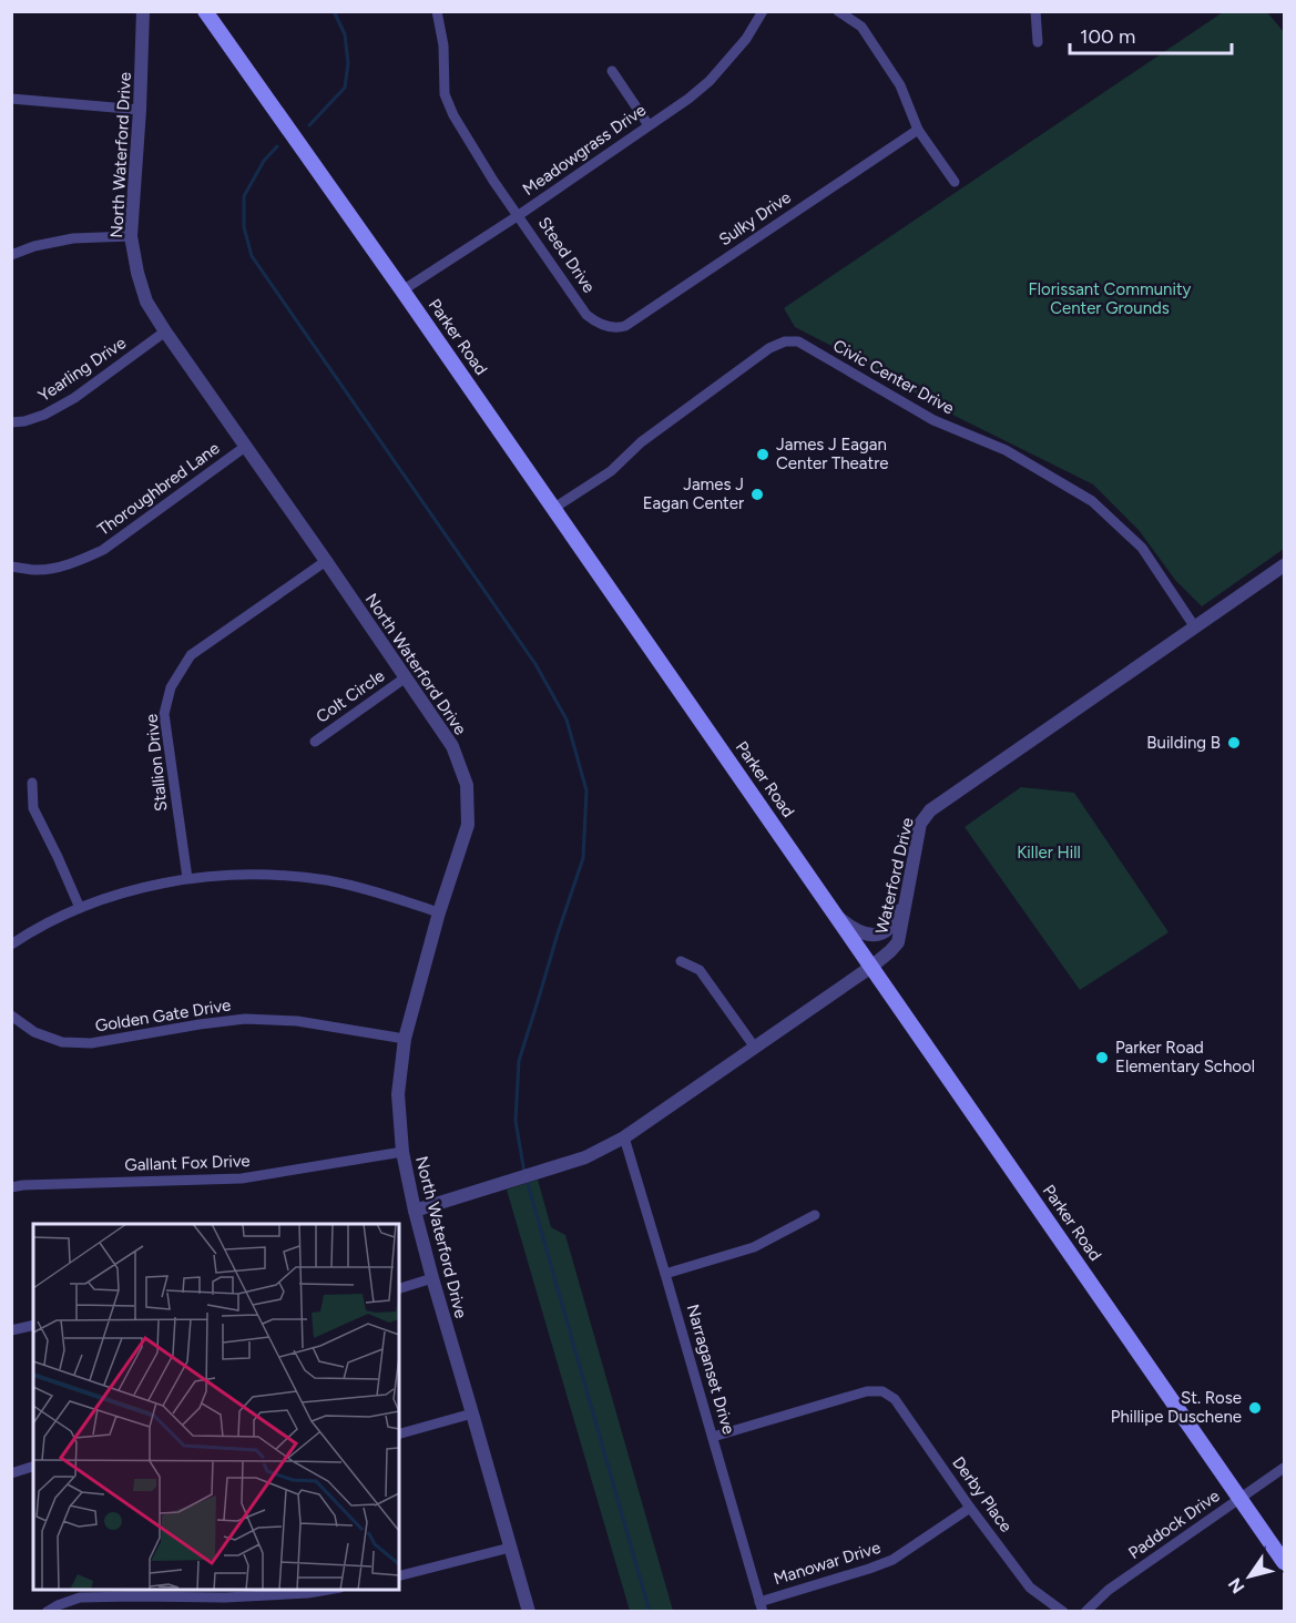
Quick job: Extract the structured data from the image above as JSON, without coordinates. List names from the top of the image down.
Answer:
{
  "streets": {
    "main road": ["Parker Road"],
    "street": [
      "Meadowgrass Drive",
      "North Waterford Drive",
      "Sulky Drive",
      "Steed Drive",
      "Yearling Drive",
      "Civic Center Drive",
      "Thoroughbred Lane",
      "Colt Circle",
      "Stallion Drive",
      "Waterford Drive",
      "Golden Gate Drive",
      "Gallant Fox Drive",
      "Narraganset Drive",
      "Derby Place",
      "Paddock Drive",
      "Manowar Drive"
    ]
  },
  "crossings": [
    ["Meadowgrass Drive", "Steed Drive"],
    ["Meadowgrass Drive", "Parker Road"],
    ["North Waterford Drive", "Yearling Drive"],
    ["North Waterford Drive", "Thoroughbred Lane"],
    ["North Waterford Drive", "Colt Circle"],
    ["North Waterford Drive", "Stallion Drive"],
    ["North Waterford Drive", "Waterford Drive"],
    ["North Waterford Drive", "Golden Gate Drive"],
    ["North Waterford Drive", "Gallant Fox Drive"],
    ["Sulky Drive", "Steed Drive"],
    ["Parker Road", "Civic Center Drive"],
    ["Parker Road", "Waterford Drive"],
    ["Parker Road", "Paddock Drive"],
    ["Civic Center Drive", "Waterford Drive"],
    ["Waterford Drive", "Narraganset Drive"],
    ["Narraganset Drive", "Derby Place"],
    ["Narraganset Drive", "Manowar Drive"],
    ["Derby Place", "Manowar Drive"]
  ],
  "parks": ["Florissant Community Center Grounds", "Killer Hill"],
  "places": [
    "James J Eagan Center Theatre",
    "James J Eagan Center",
    "Building B",
    "Parker Road Elementary School",
    "St. Rose Phillipe Duschene"
  ],
  "scale_bar": "100 m",
  "north": "bottom left"
}
